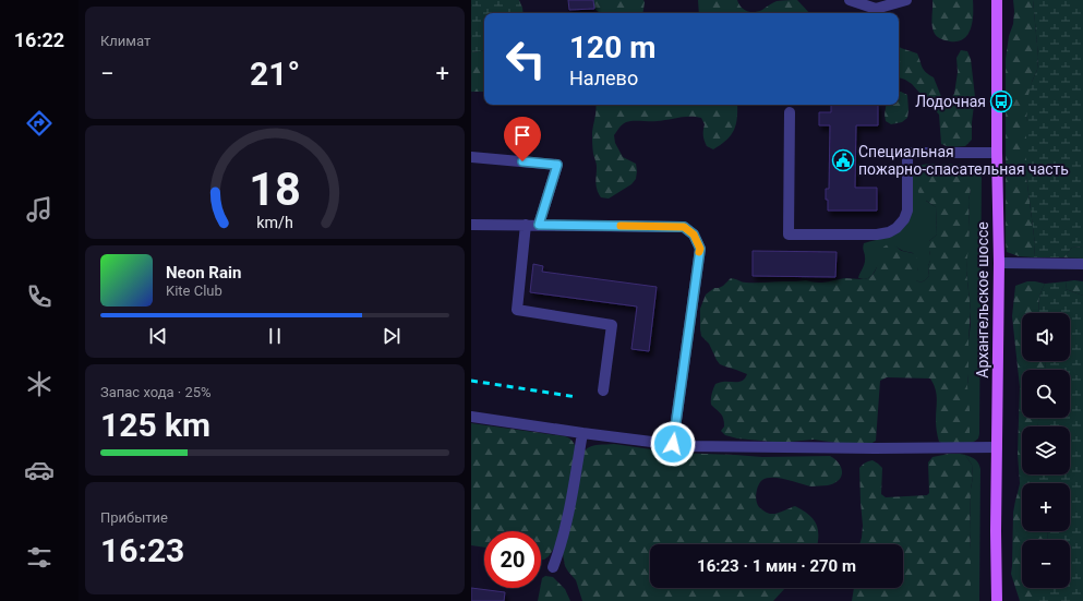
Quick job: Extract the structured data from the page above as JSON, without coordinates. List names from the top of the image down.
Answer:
{
  "streets": {
    "main road": ["Архангельское шоссе"]
  },
  "places": {
    "bus stop": ["Лодочная"],
    "public building": ["Специальная пожарно-спасательная часть"]
  },
  "page": {
    "tabs": "16:22",
    "tile": [
      "Климат",
      ["Запас хода · 25%", "125 km"],
      ["Прибытие", "16:23"]
    ],
    "turn": ["120 m", "Налево"],
    "heat": ["−", "21°", "+"],
    "song": ["Neon Rain", "Kite Club"],
    "map_buttons": ["+", "−"],
    "limit": "20",
    "trip": "16:23 · 1 мин · 270 m",
    "gauge": ["18", "km/h"]
  }
}
